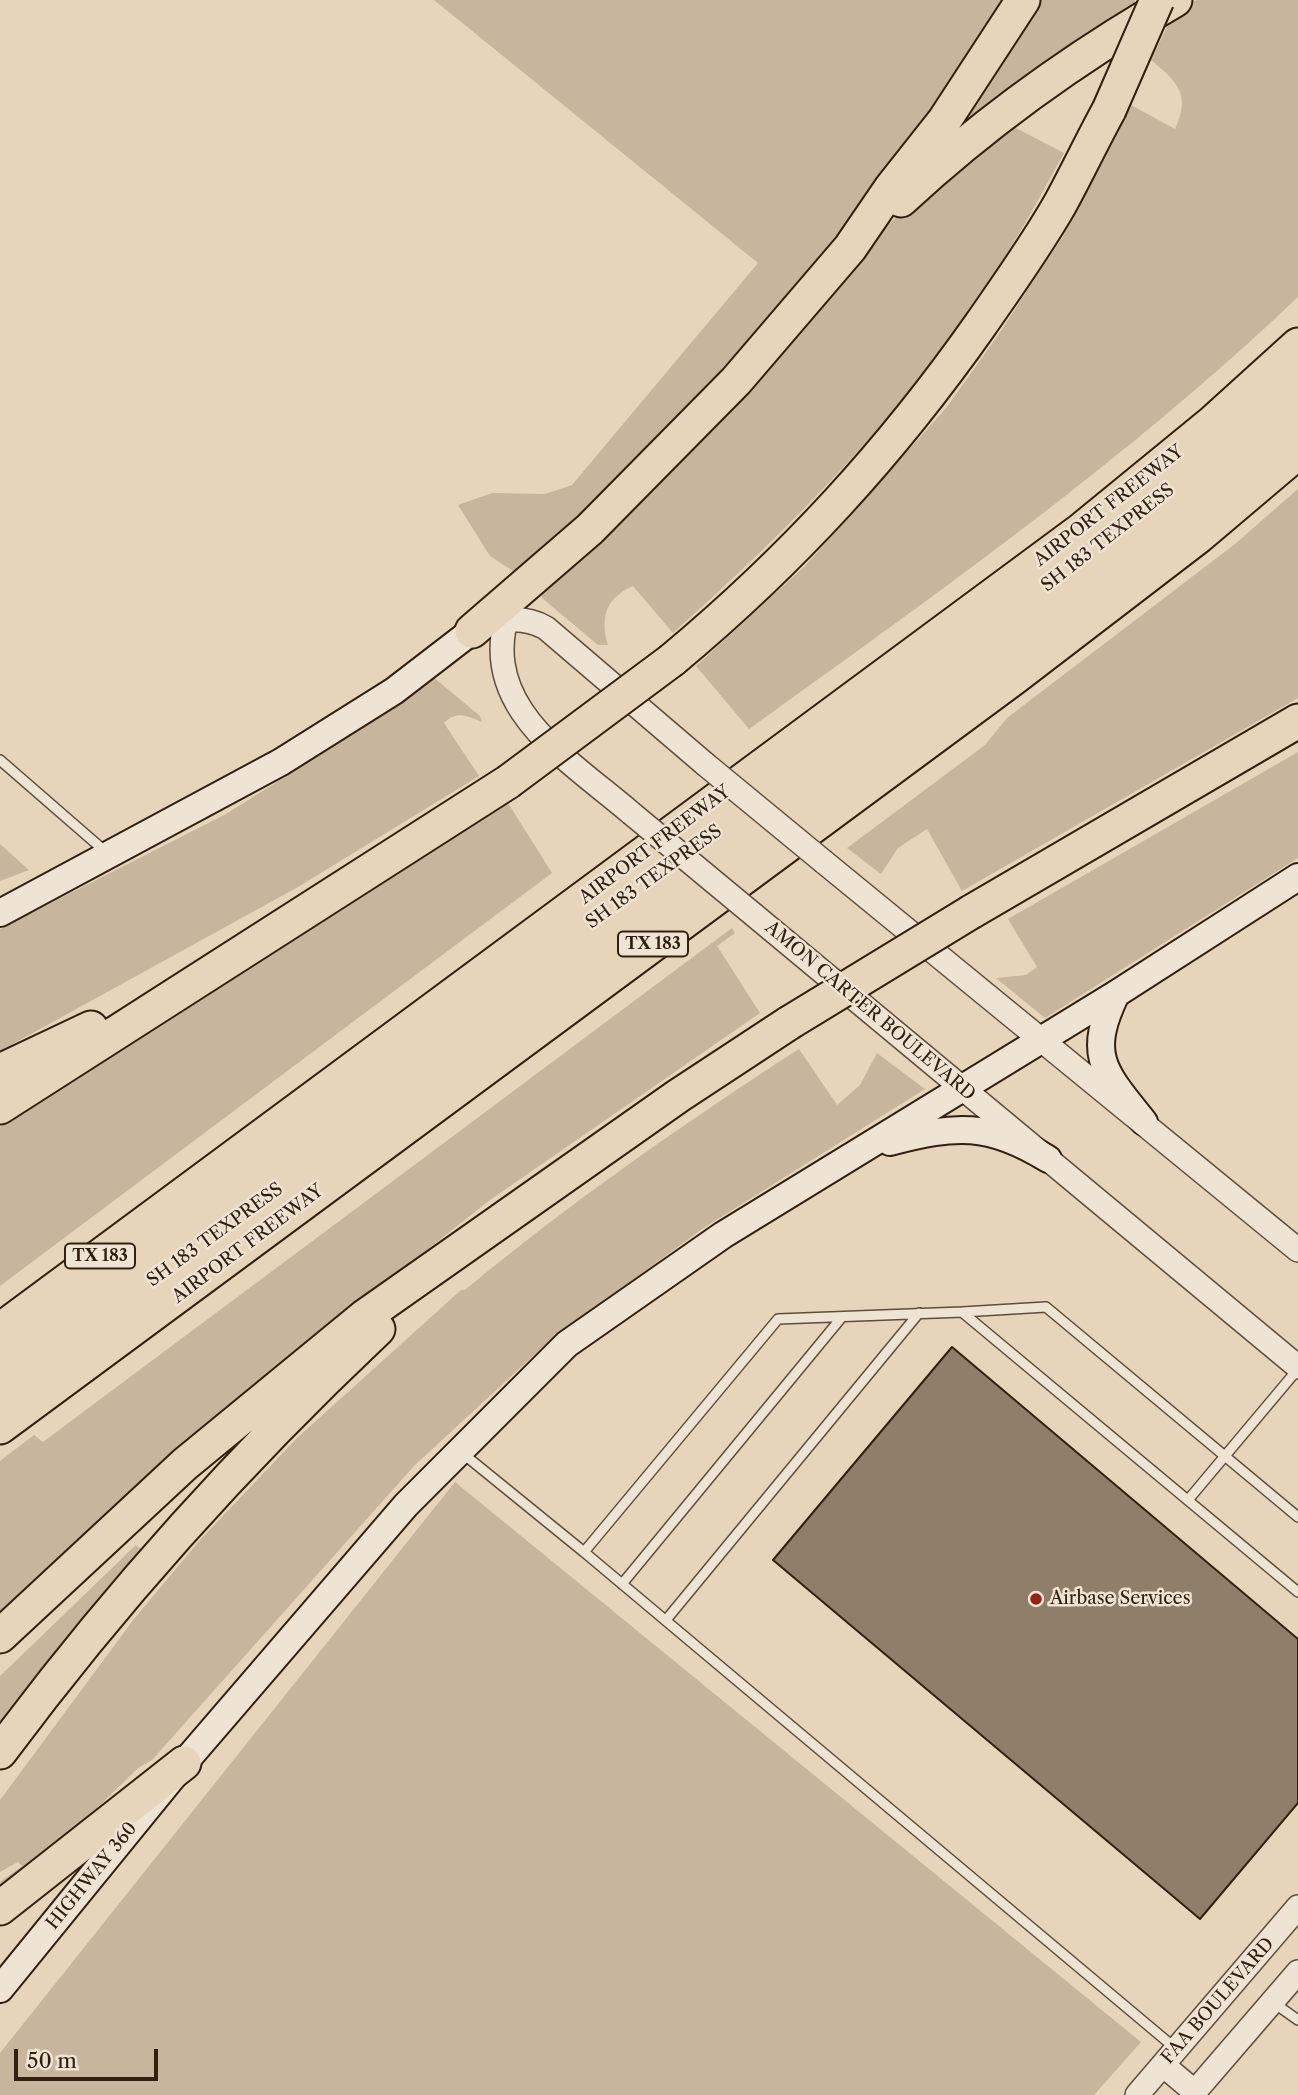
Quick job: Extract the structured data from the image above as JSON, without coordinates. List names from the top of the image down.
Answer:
{
  "streets": {
    "highway": ["AIRPORT FREEWAY", "SH 183 TEXPRESS", "TX 183"],
    "main road": ["HIGHWAY 360"],
    "street": ["AMON CARTER BOULEVARD", "FAA BOULEVARD"]
  },
  "places": ["Airbase Services"],
  "scale_bar": "50 m"
}
